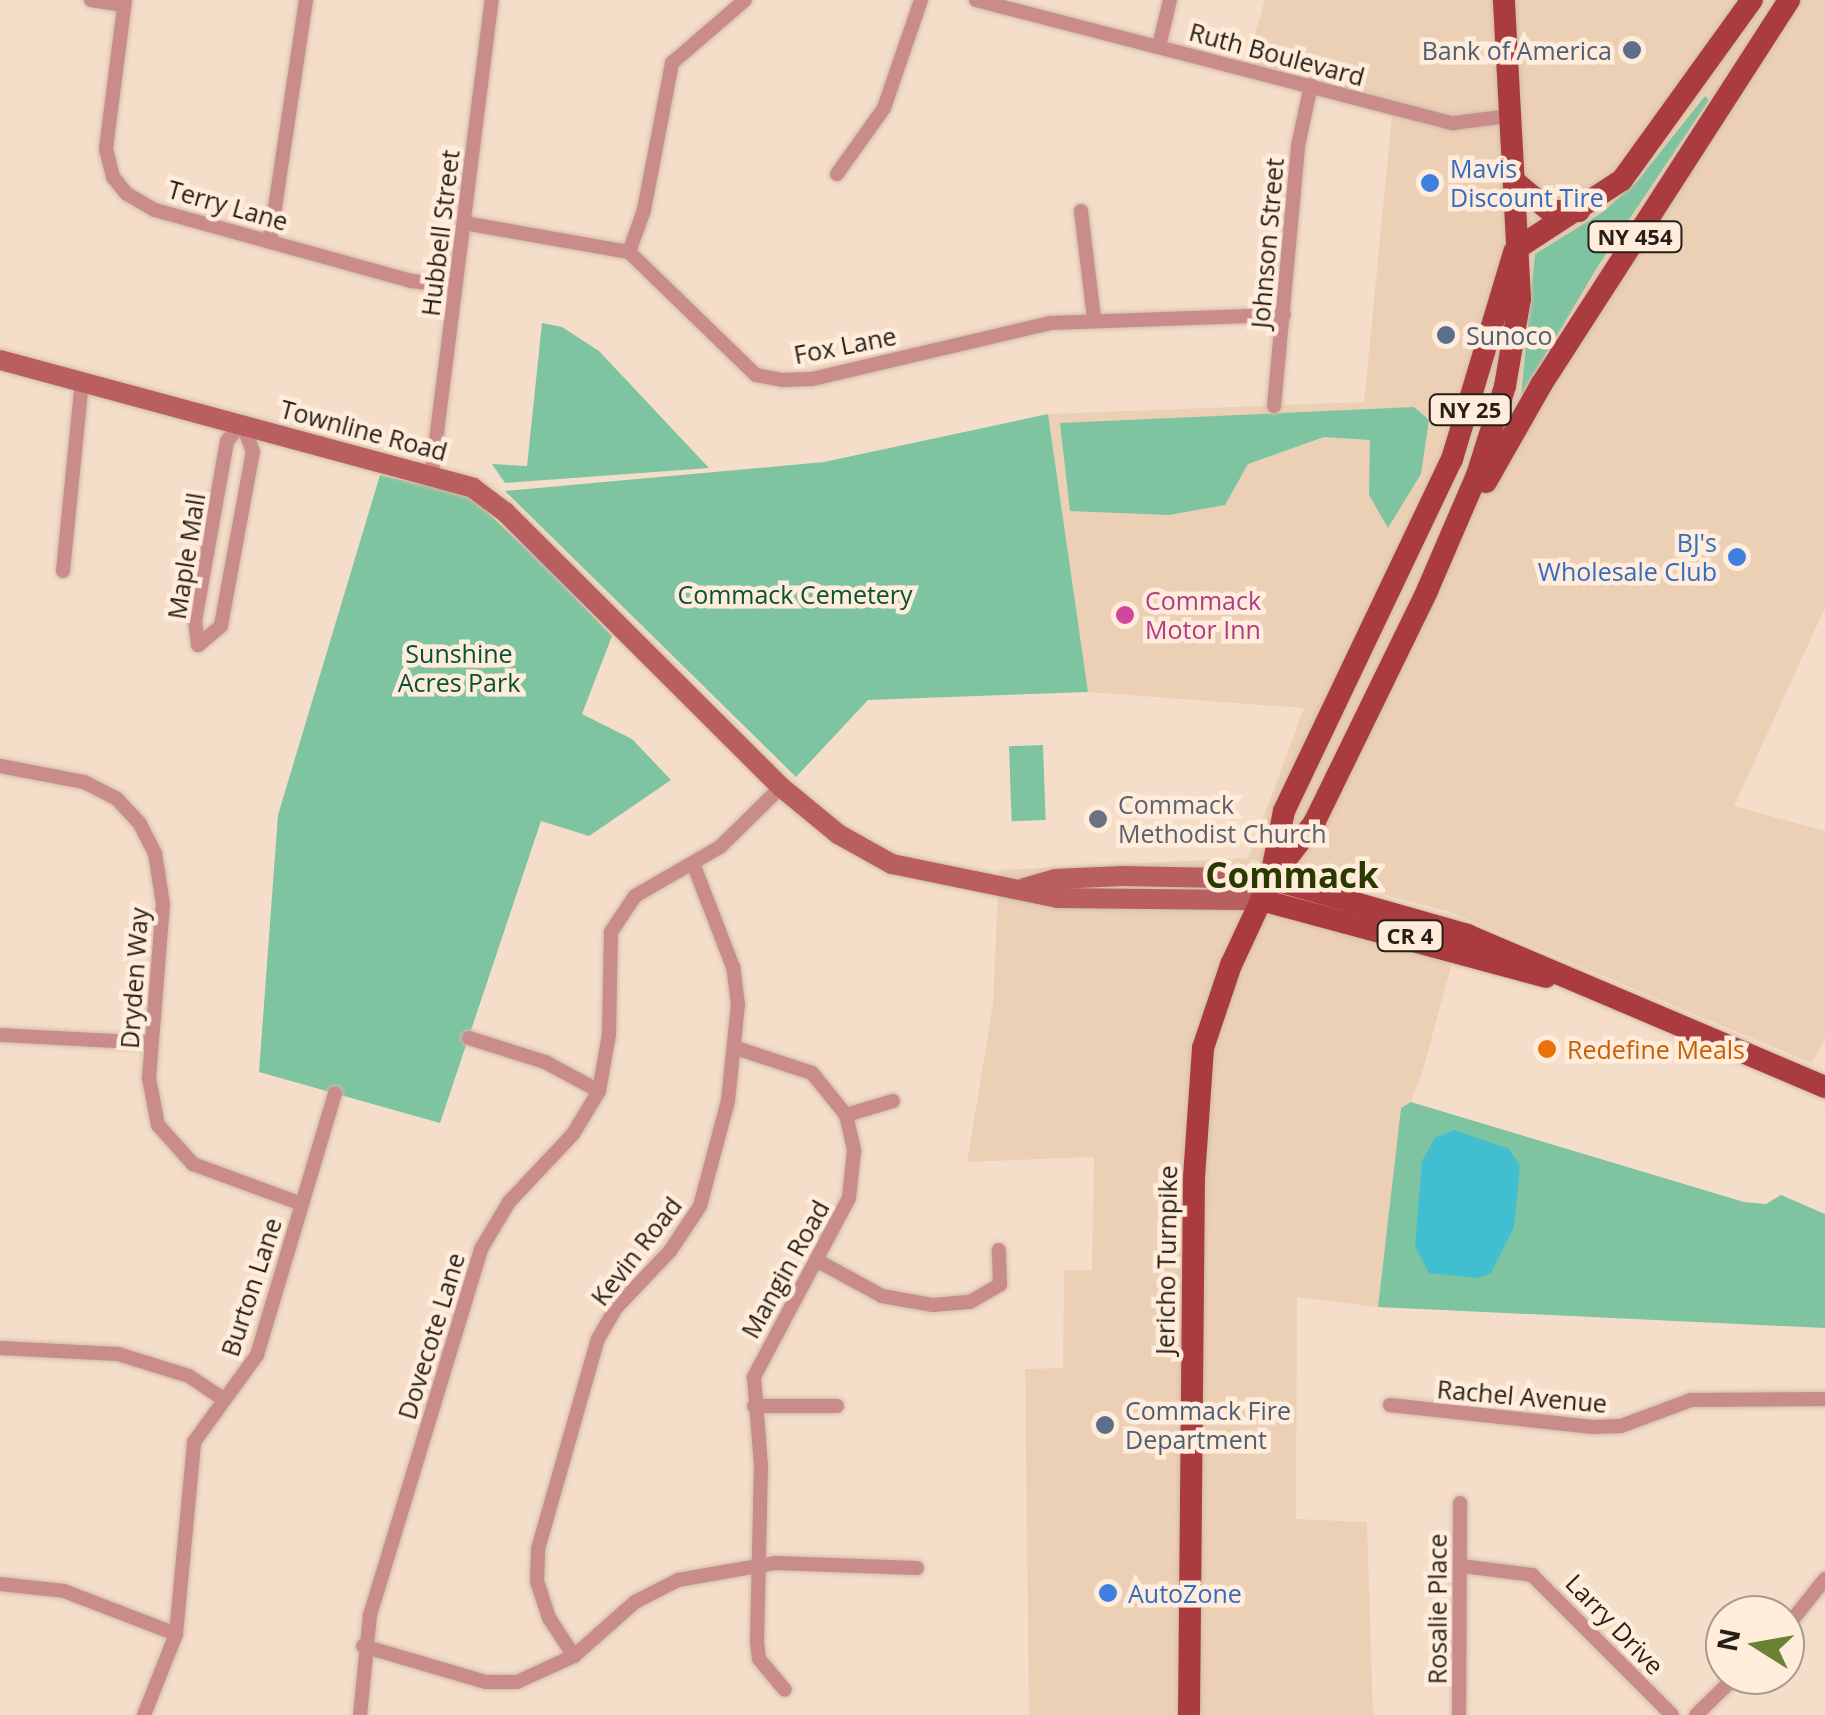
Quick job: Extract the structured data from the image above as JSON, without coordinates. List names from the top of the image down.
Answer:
{
  "streets": {
    "main road": [
      "NY 454",
      "NY 25",
      "Townline Road",
      "CR 4",
      "Jericho Turnpike"
    ],
    "street": [
      "Ruth Boulevard",
      "Terry Lane",
      "Hubbell Street",
      "Johnson Street",
      "Fox Lane",
      "Maple Mall",
      "Dryden Way",
      "Kevin Road",
      "Mangin Road",
      "Burton Lane",
      "Dovecote Lane",
      "Rachel Avenue",
      "Rosalie Place",
      "Larry Drive"
    ]
  },
  "crossings": [
    ["Ruth Boulevard", "Johnson Street"],
    ["Ruth Boulevard", "Jericho Turnpike"],
    ["Terry Lane", "Hubbell Street"],
    ["Hubbell Street", "Townline Road"],
    ["NY 454", "Jericho Turnpike"],
    ["Johnson Street", "Fox Lane"],
    ["Townline Road", "Maple Mall"],
    ["Townline Road", "CR 4"],
    ["Townline Road", "Dovecote Lane"],
    ["CR 4", "Jericho Turnpike"],
    ["CR 4", "Dovecote Lane"],
    ["Dryden Way", "Burton Lane"],
    ["Kevin Road", "Dovecote Lane"],
    ["Rosalie Place", "Larry Drive"]
  ],
  "districts": ["Commack"],
  "parks": ["Commack Cemetery", "Sunshine Acres Park"],
  "places": [
    "Bank of America",
    "Mavis Discount Tire",
    "Sunoco",
    "BJ's Wholesale Club",
    "Commack Motor Inn",
    "Commack Methodist Church",
    "Redefine Meals",
    "Commack Fire Department",
    "AutoZone"
  ],
  "north": "left"
}
